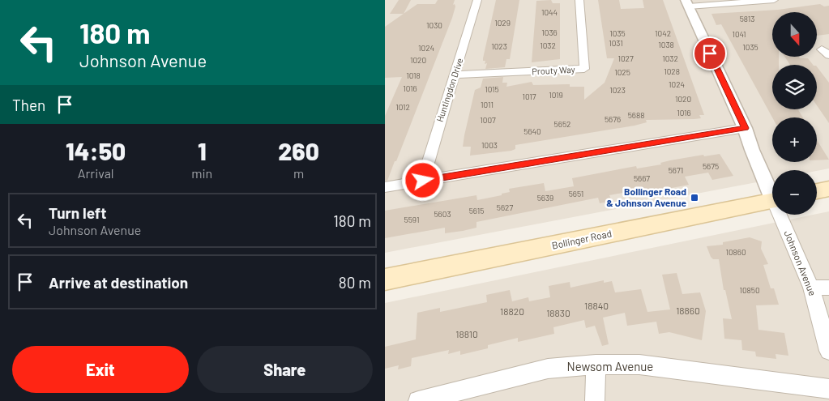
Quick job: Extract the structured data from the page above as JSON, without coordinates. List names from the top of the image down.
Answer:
{
  "streets": {
    "main road": ["Bollinger Road"],
    "street": [
      "Prouty Way",
      "Huntingdon Drive",
      "Johnson Avenue",
      "Newsom Avenue"
    ]
  },
  "crossings": [
    ["Prouty Way", "Huntingdon Drive"]
  ],
  "places": {
    "transit": ["Bollinger Road & Johnson Avenue"]
  },
  "house_numbers": [
    "1044",
    "5813",
    "1029",
    "1030",
    "1036",
    "1035",
    "1042",
    "1041",
    "1031",
    "1038",
    "1032",
    "1023",
    "1035",
    "1024",
    "1027",
    "1032",
    "1020",
    "1028",
    "1025",
    "1018",
    "1024",
    "1016",
    "1015",
    "1023",
    "1019",
    "1017",
    "1020",
    "1011",
    "1012",
    "1016",
    "5688",
    "5676",
    "1007",
    "5652",
    "5640",
    "1003",
    "5675",
    "5671",
    "5667",
    "5651",
    "5639",
    "5627",
    "5615",
    "5603",
    "5591",
    "10860",
    "10850",
    "18840",
    "18860",
    "18820",
    "18830",
    "18810"
  ],
  "north": "bottom",
  "page": {
    "turn": ["180 m", "Johnson Avenue"],
    "map_buttons": ["+", "−"],
    "then": "Then",
    "eta": [
      "14:50",
      "Arrival",
      "1",
      "min",
      "260",
      "m"
    ],
    "list": [
      {
        "name": "Turn left",
        "note": "Johnson Avenue",
        "value": "180 m"
      },
      {
        "name": "Arrive at destination",
        "value": "80 m"
      }
    ],
    "buttons": ["Exit", "Share"]
  }
}
